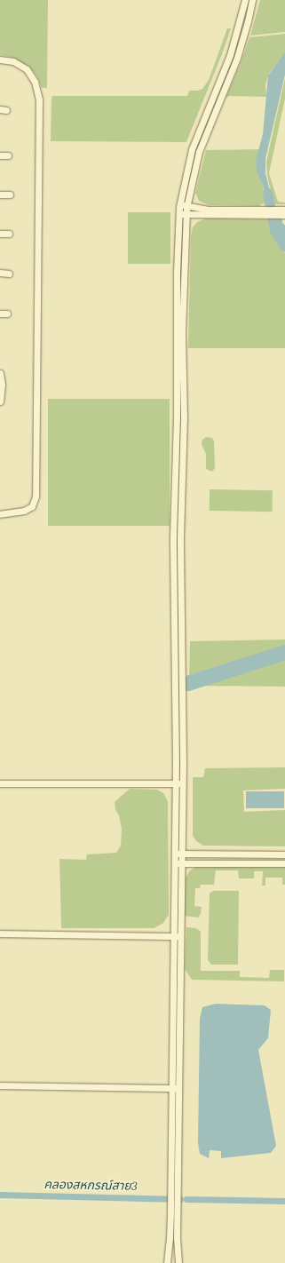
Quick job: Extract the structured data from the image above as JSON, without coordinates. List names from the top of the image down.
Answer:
{
  "water": ["คลองสหกรณ์สาย3"]
}
